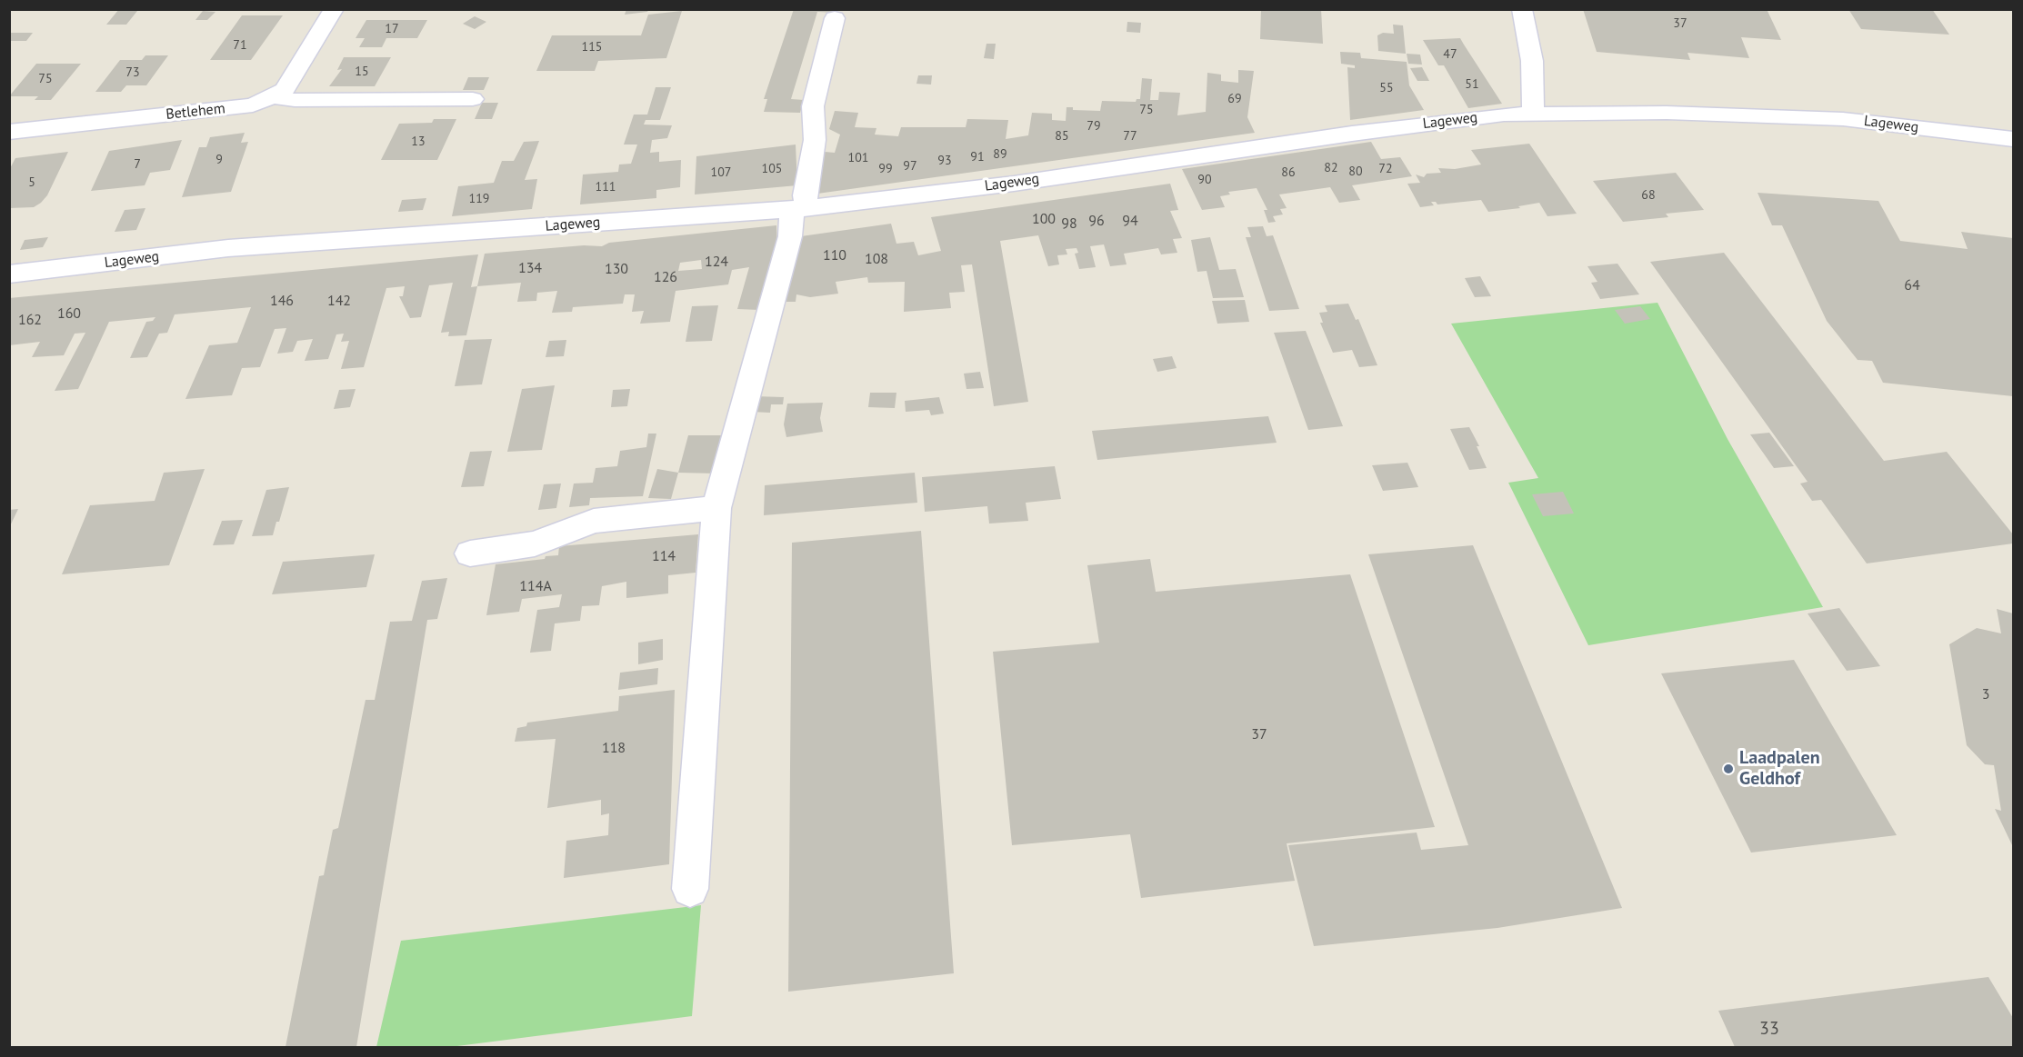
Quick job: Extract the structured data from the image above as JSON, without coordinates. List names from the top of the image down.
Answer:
{
  "streets": {
    "street": ["Betlehem", "Lageweg"]
  },
  "places": ["Laadpalen Geldhof"],
  "house_numbers": [
    "37",
    "17",
    "71",
    "115",
    "47",
    "15",
    "73",
    "75",
    "51",
    "55",
    "69",
    "75",
    "79",
    "85",
    "77",
    "13",
    "89",
    "91",
    "101",
    "9",
    "93",
    "7",
    "97",
    "82",
    "105",
    "99",
    "72",
    "80",
    "107",
    "86",
    "90",
    "5",
    "111",
    "68",
    "119",
    "100",
    "96",
    "94",
    "98",
    "110",
    "108",
    "124",
    "134",
    "130",
    "126",
    "64",
    "146",
    "142",
    "160",
    "162",
    "114",
    "114A",
    "3",
    "37",
    "118",
    "33"
  ]
}
